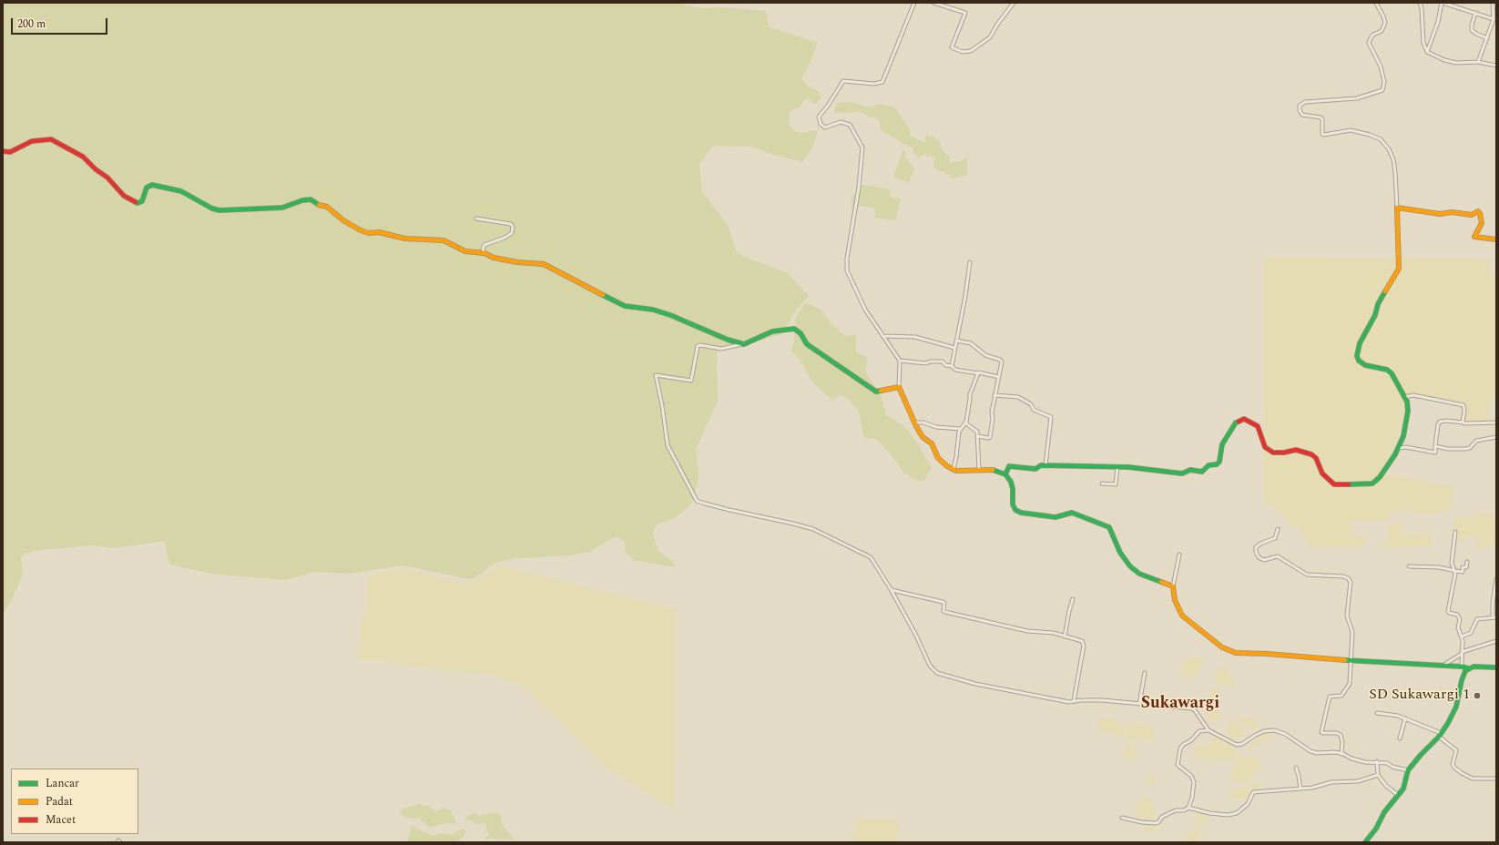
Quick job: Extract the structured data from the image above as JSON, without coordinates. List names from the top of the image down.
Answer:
{
  "districts": ["Sukawargi"],
  "places": ["SD Sukawargi 1"],
  "legend": ["Lancar", "Padat", "Macet"],
  "scale_bar": "200 m"
}
